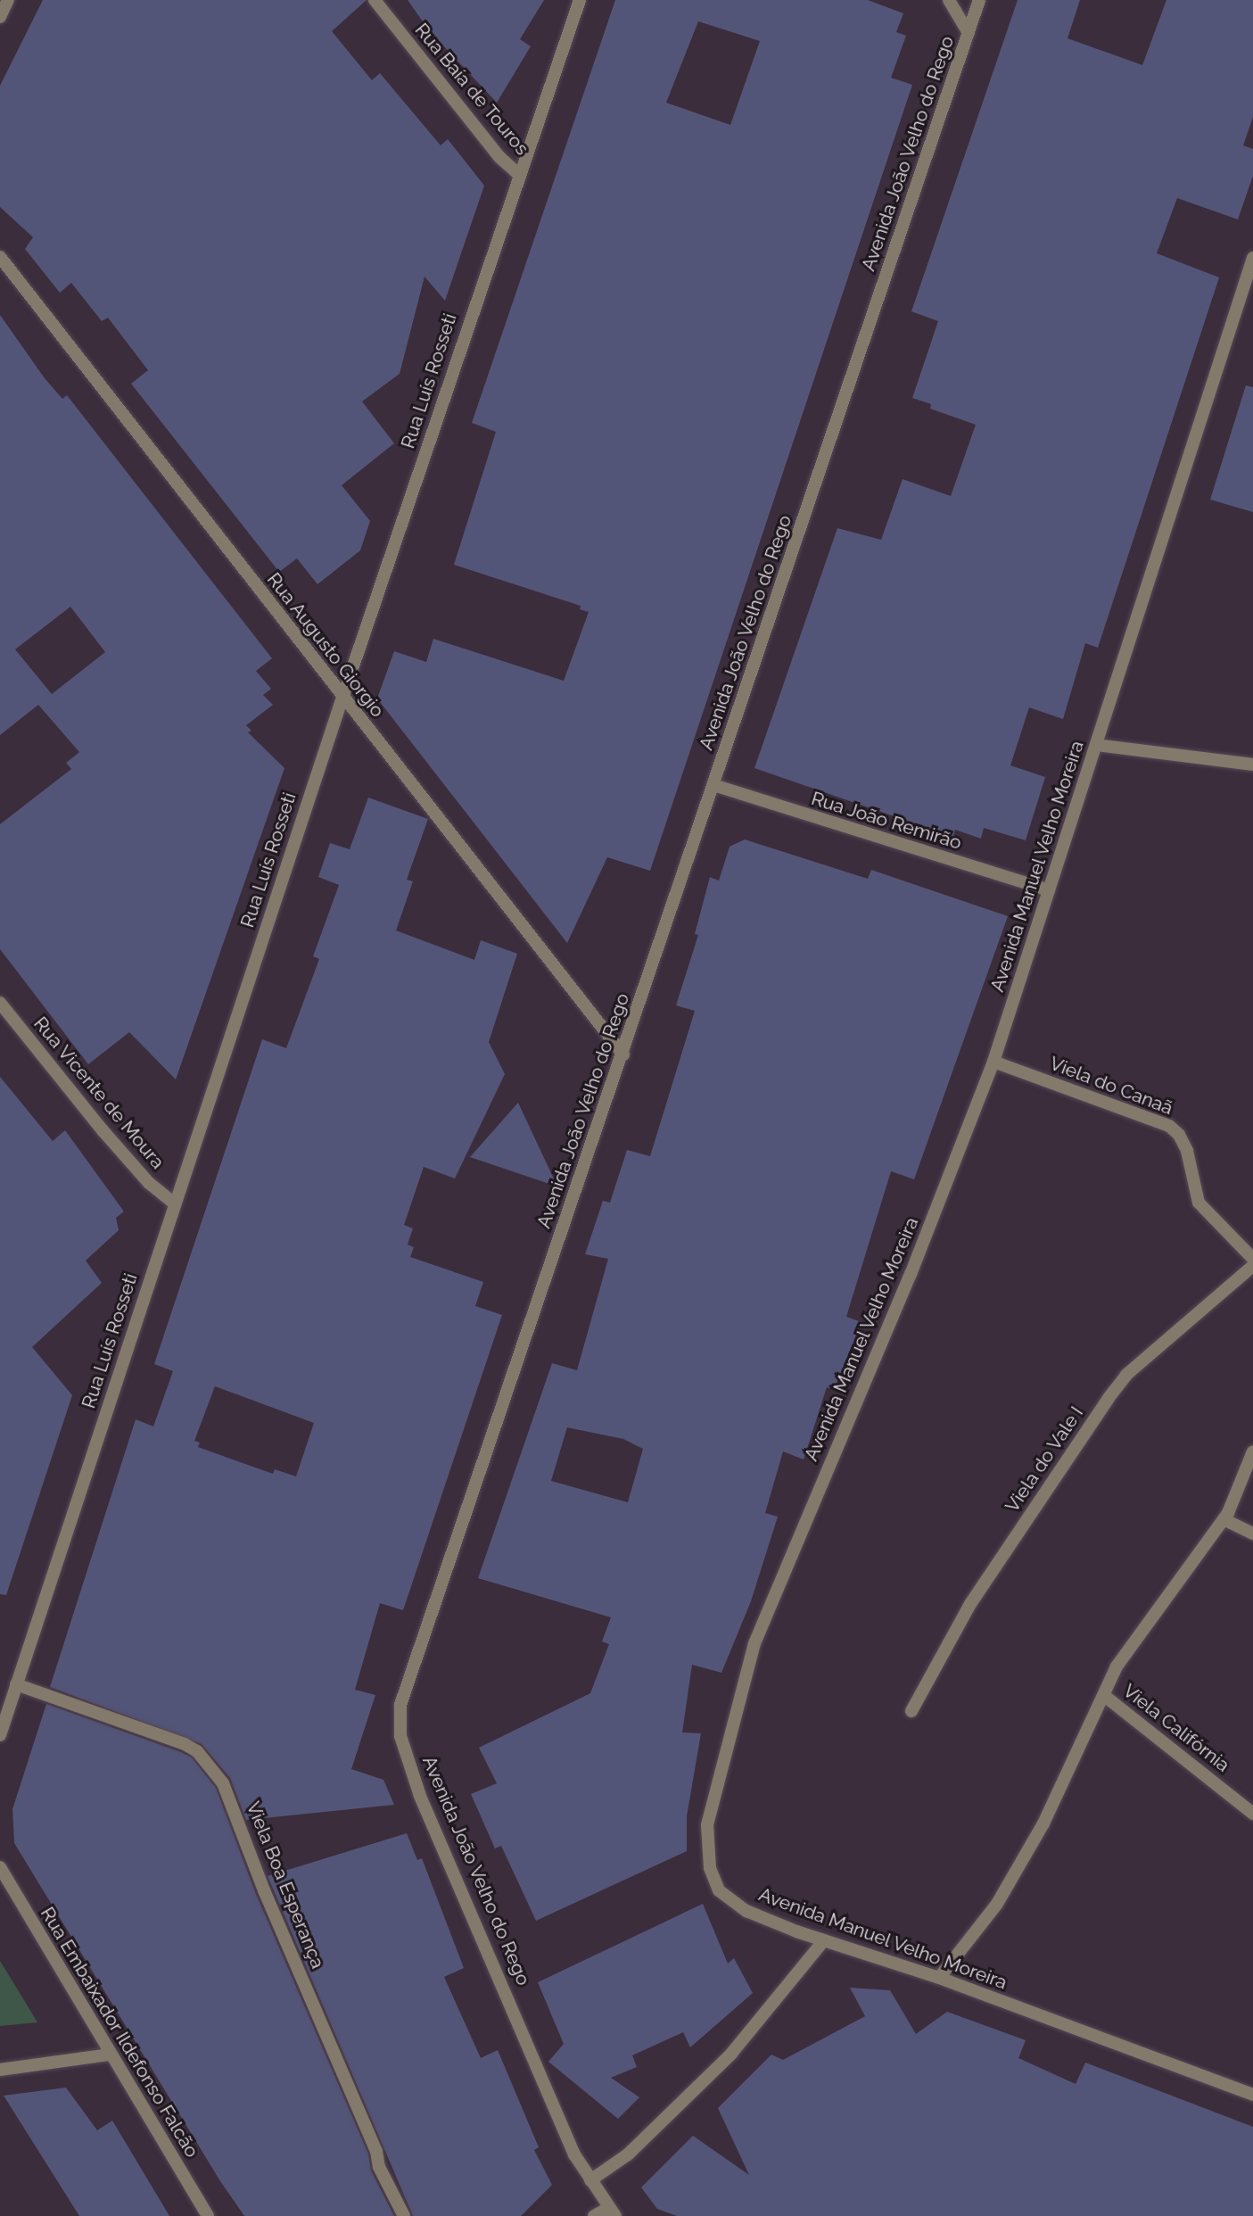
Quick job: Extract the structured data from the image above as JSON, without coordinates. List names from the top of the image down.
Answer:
{
  "streets": {
    "street": [
      "Rua Baía de Touros",
      "Avenida João Velho do Rego",
      "Rua Luís Rosseti",
      "Rua Augusto Giorgio",
      "Rua João Remirão",
      "Avenida Manuel Velho Moreira",
      "Viela do Canaã",
      "Rua Vicente de Moura",
      "Viela do Vale I",
      "Viela Califórnia",
      "Viela Boa Esperança",
      "Rua Embaixador Ildefonso Falcão"
    ]
  },
  "crossings": [
    ["Rua Baía de Touros", "Rua Luís Rosseti"],
    ["Avenida João Velho do Rego", "Rua Augusto Giorgio"],
    ["Avenida João Velho do Rego", "Rua João Remirão"],
    ["Rua Luís Rosseti", "Rua Augusto Giorgio"],
    ["Rua Luís Rosseti", "Rua Vicente de Moura"],
    ["Rua Luís Rosseti", "Viela Boa Esperança"],
    ["Rua João Remirão", "Avenida Manuel Velho Moreira"],
    ["Avenida Manuel Velho Moreira", "Viela do Canaã"]
  ]
}
